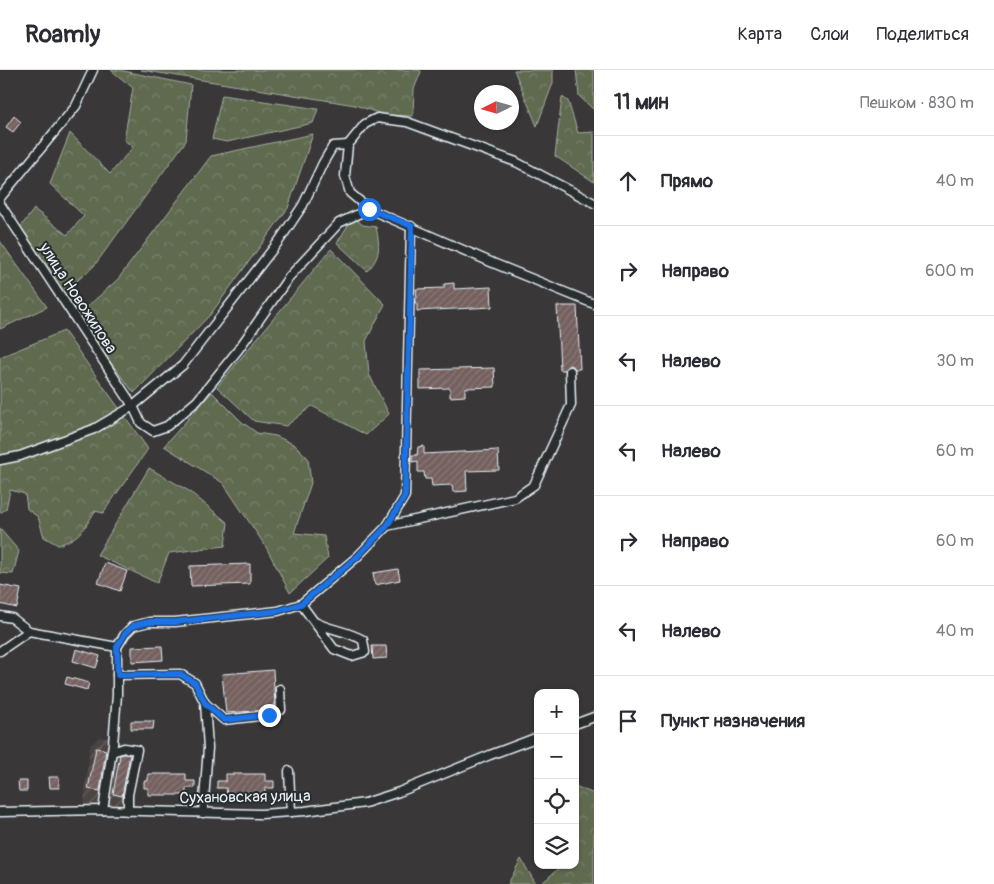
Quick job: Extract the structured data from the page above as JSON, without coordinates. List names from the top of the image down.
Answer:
{
  "streets": {
    "street": ["улица Новожилова", "Сухановская улица"]
  },
  "north": "left",
  "page": {
    "header": "Roamly",
    "nav": ["Карта", "Слои", "Поделиться"],
    "heading": ["11 мин", "Пешком · 830 m"],
    "list": [
      ["Прямо", "40 m"],
      ["Направо", "600 m"],
      ["Налево", "30 m"],
      ["Налево", "60 m"],
      ["Направо", "60 m"],
      ["Налево", "40 m"],
      "Пункт назначения"
    ],
    "map_buttons": ["+", "−"]
  }
}
